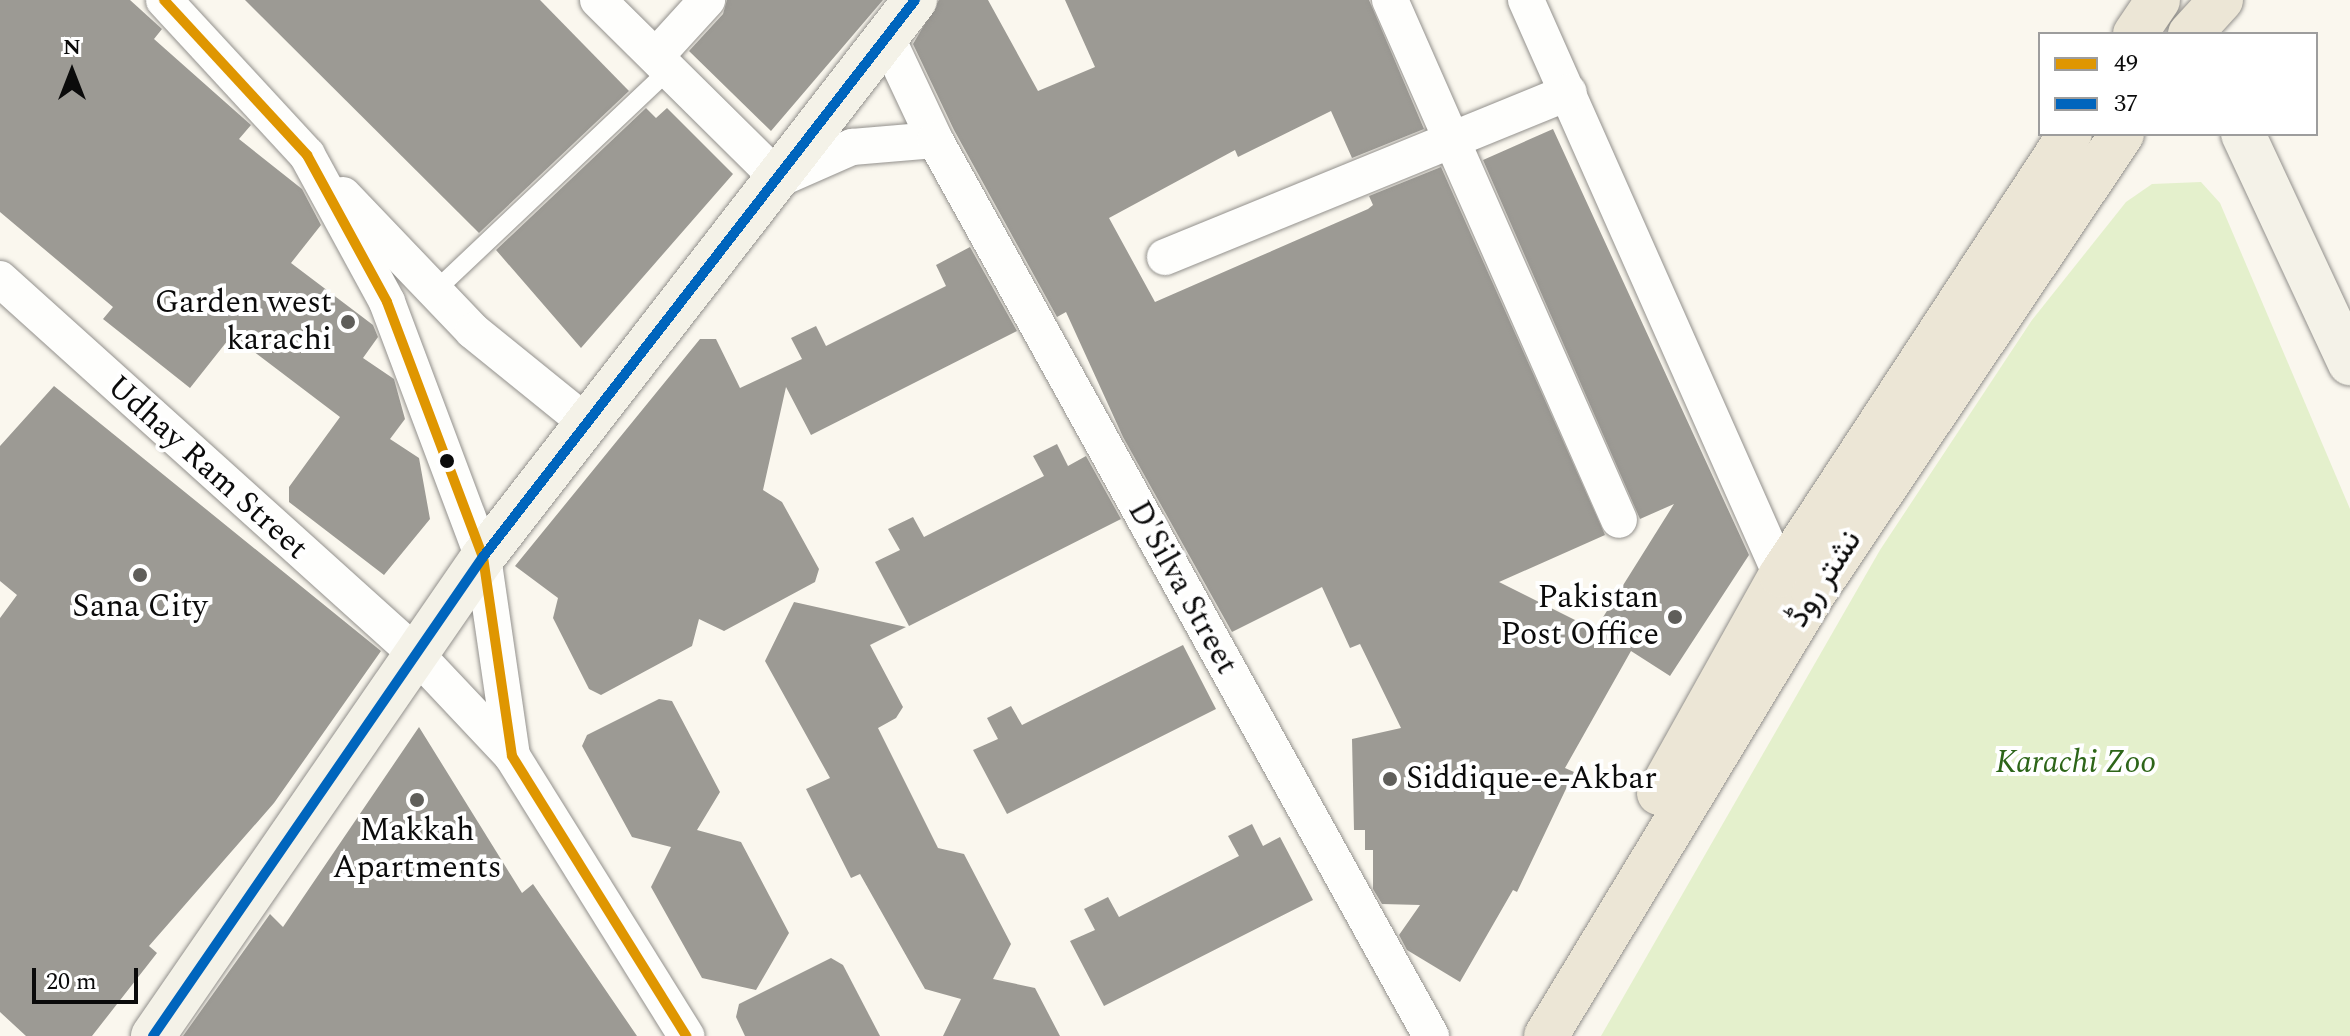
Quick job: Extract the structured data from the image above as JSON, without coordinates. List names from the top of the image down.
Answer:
{
  "streets": {
    "main road": ["نشتر روڈ"],
    "street": ["Udhay Ram Street", "D'Silva Street"]
  },
  "parks": ["Karachi Zoo"],
  "places": [
    "Garden west karachi",
    "Sana City",
    "Pakistan Post Office",
    "Siddique-e-Akbar",
    "Makkah Apartments"
  ],
  "lines": ["transit line 49", "transit line 37"],
  "legend": ["49", "37"],
  "scale_bar": "20 m",
  "north": "top"
}
